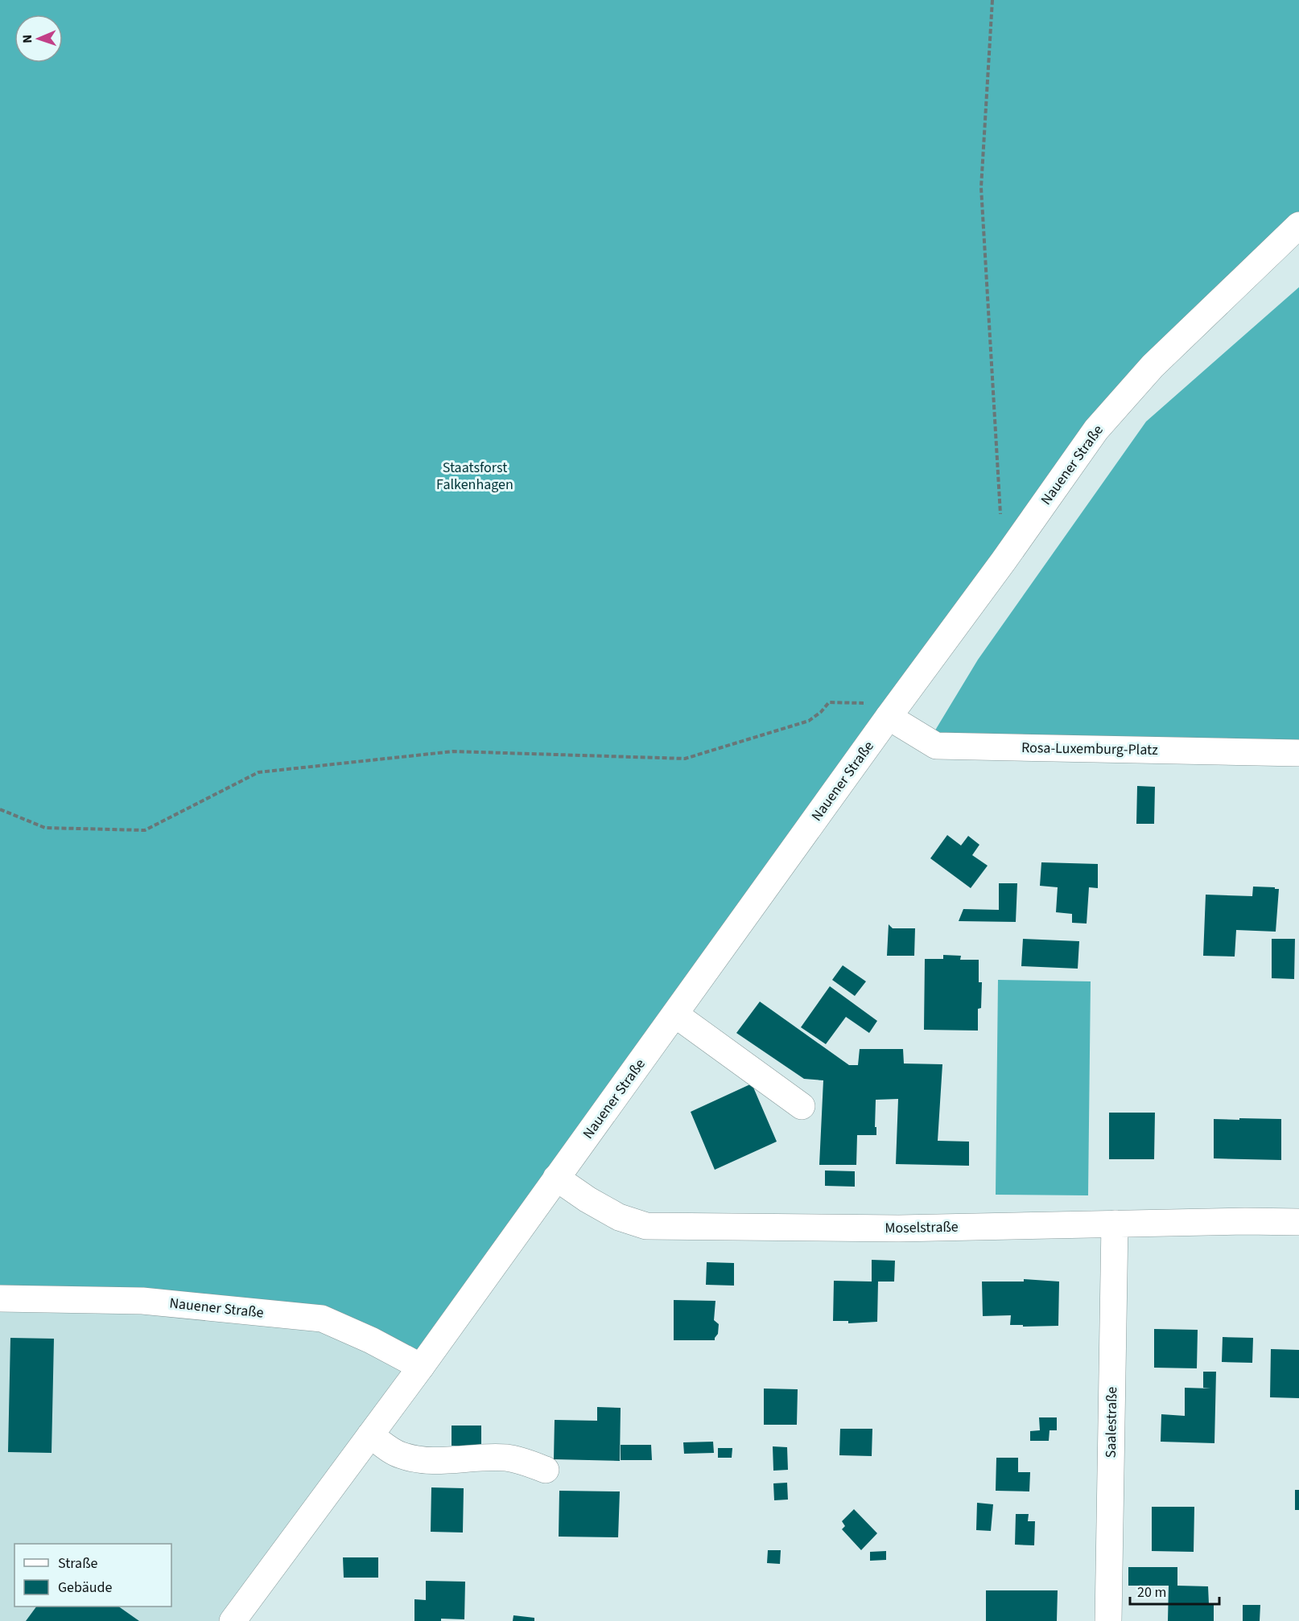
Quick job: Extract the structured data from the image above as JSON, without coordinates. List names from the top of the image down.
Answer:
{
  "streets": {
    "main road": [
      "Nauener Straße",
      "Rosa-Luxemburg-Platz",
      "Moselstraße",
      "Saalestraße"
    ]
  },
  "crossings": [
    ["Nauener Straße", "Rosa-Luxemburg-Platz"],
    ["Nauener Straße", "Moselstraße"],
    ["Moselstraße", "Saalestraße"]
  ],
  "parks": ["Staatsforst Falkenhagen"],
  "legend": ["Straße", "Gebäude"],
  "scale_bar": "20 m",
  "north": "left"
}
